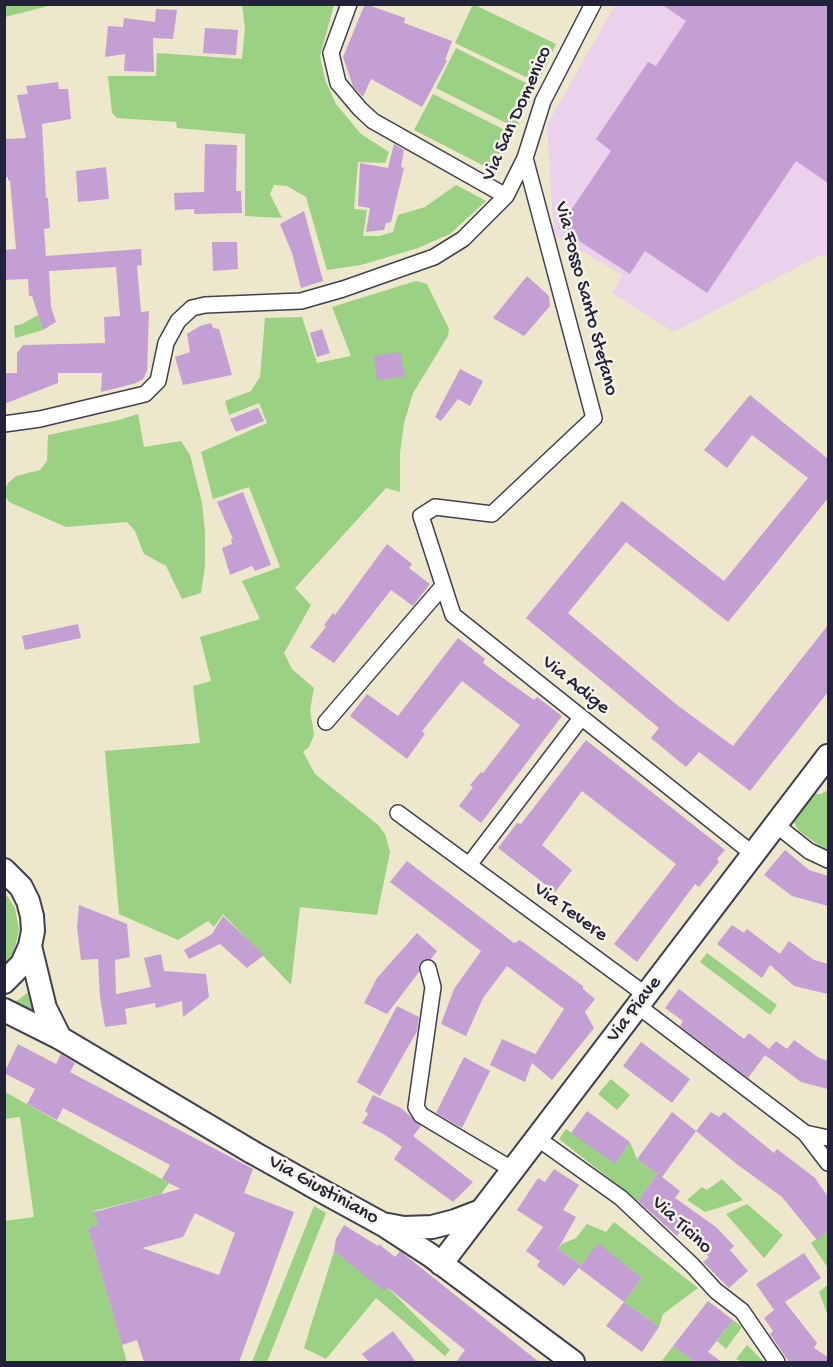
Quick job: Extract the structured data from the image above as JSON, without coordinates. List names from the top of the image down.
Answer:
{
  "streets": {
    "main road": ["Via Piave", "Via Giustiniano"],
    "street": [
      "Via San Domenico",
      "Via Fosso Santo Stefano",
      "Via Adige",
      "Via Tevere",
      "Via Ticino"
    ]
  },
  "crossings": [
    ["Via San Domenico", "Via Fosso Santo Stefano"],
    ["Via Fosso Santo Stefano", "Via Adige"],
    ["Via Adige", "Via Piave"],
    ["Via Tevere", "Via Piave"],
    ["Via Piave", "Via Giustiniano"],
    ["Via Piave", "Via Ticino"]
  ]
}
